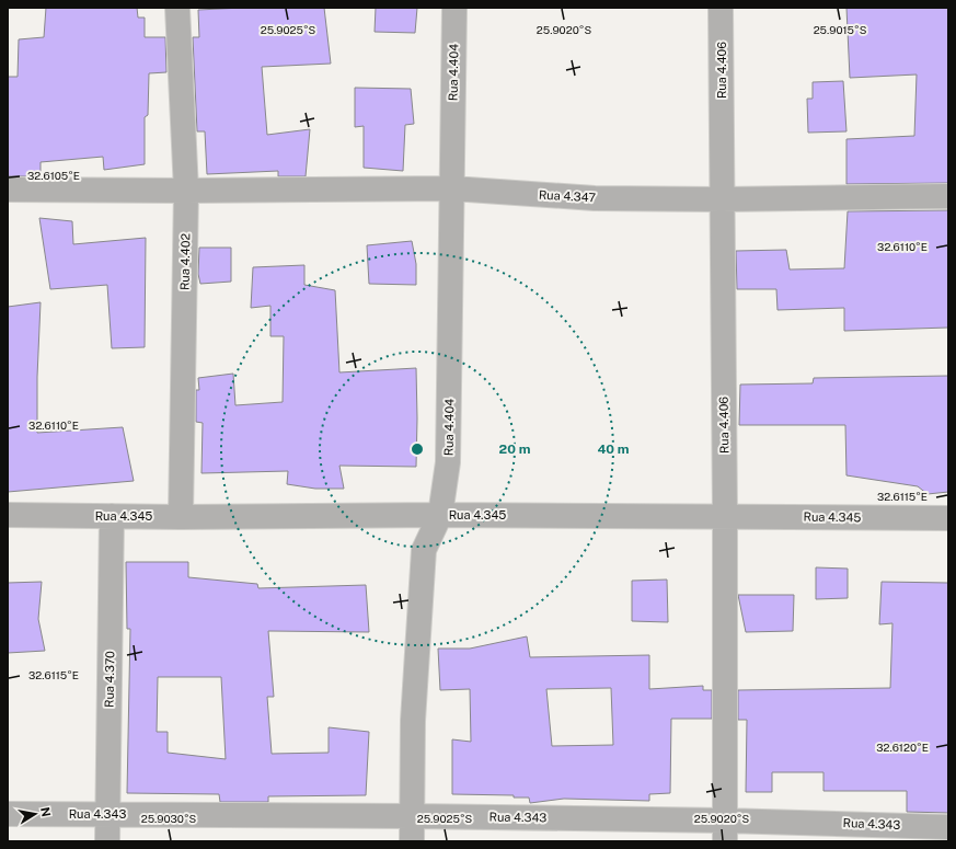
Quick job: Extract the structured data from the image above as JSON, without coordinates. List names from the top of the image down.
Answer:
{
  "streets": {
    "street": [
      "Rua 4.406",
      "Rua 4.404",
      "Rua 4.347",
      "Rua 4.402",
      "Rua 4.345",
      "Rua 4.370",
      "Rua 4.343"
    ]
  },
  "crossings": [
    ["Rua 4.406", "Rua 4.347"],
    ["Rua 4.406", "Rua 4.345"],
    ["Rua 4.406", "Rua 4.343"],
    ["Rua 4.404", "Rua 4.347"],
    ["Rua 4.404", "Rua 4.345"],
    ["Rua 4.404", "Rua 4.343"],
    ["Rua 4.347", "Rua 4.402"],
    ["Rua 4.402", "Rua 4.345"],
    ["Rua 4.345", "Rua 4.370"],
    ["Rua 4.370", "Rua 4.343"]
  ],
  "north": "right",
  "coordinates": [
    "25.9025°S",
    "25.9020°S",
    "25.9015°S",
    "32.6105°E",
    "32.6110°E",
    "32.6115°E",
    "32.6120°E",
    "25.9030°S"
  ],
  "rings": ["20 m", "40 m"]
}
